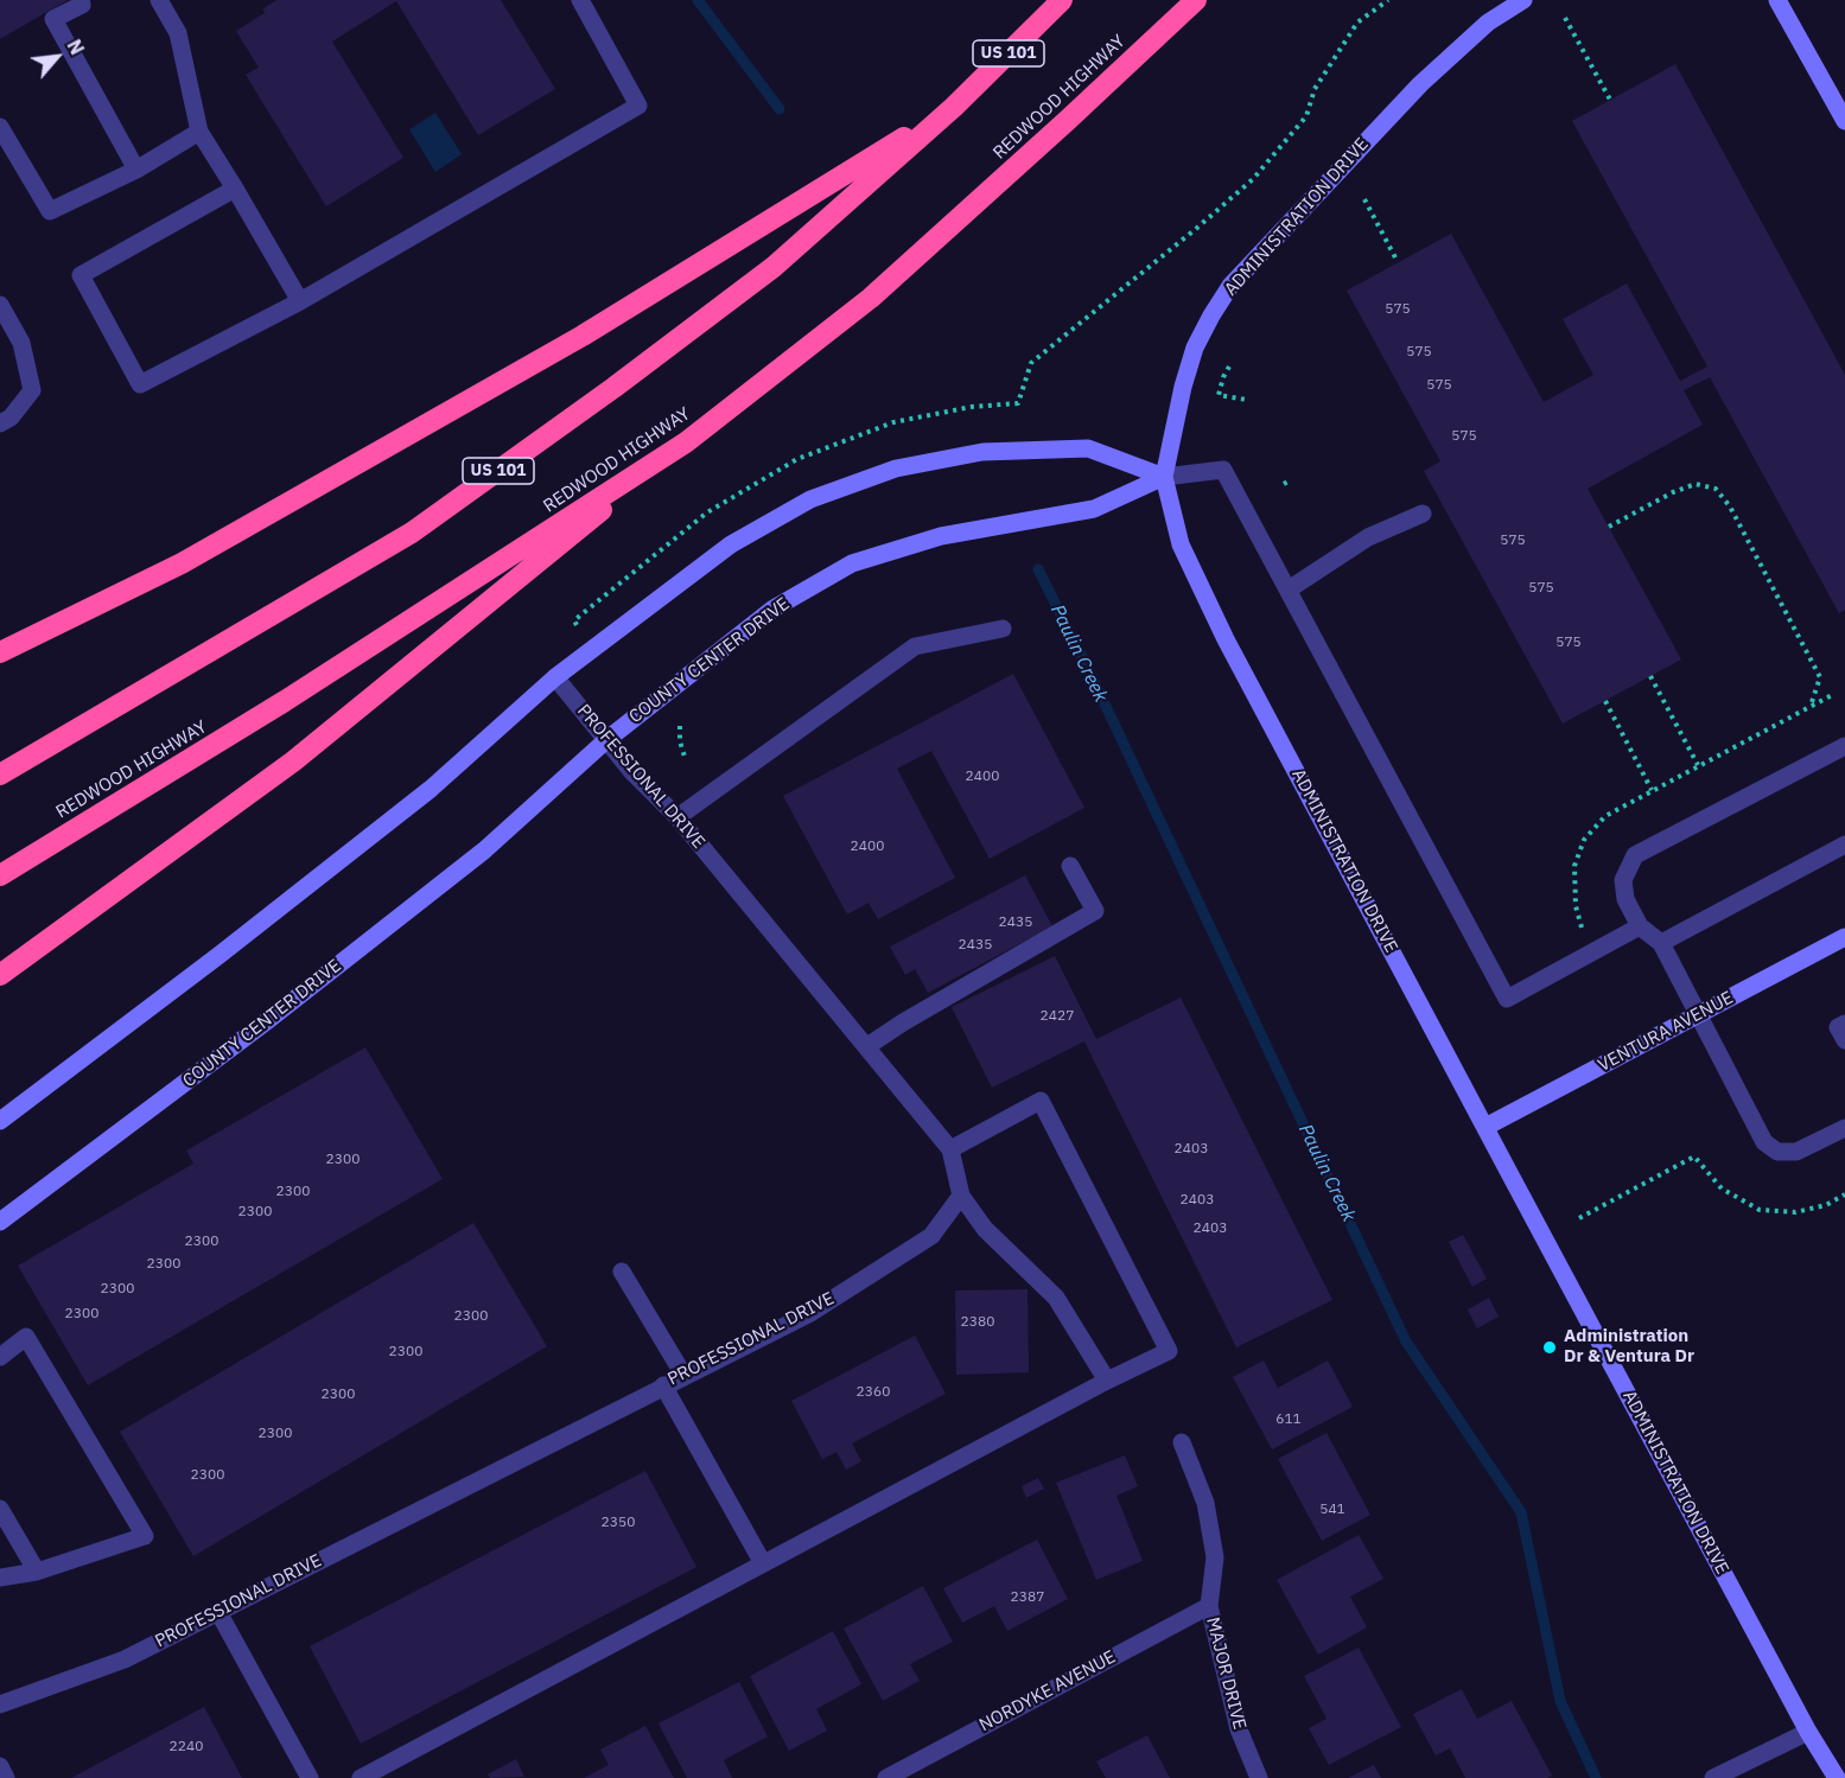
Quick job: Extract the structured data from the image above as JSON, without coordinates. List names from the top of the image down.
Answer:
{
  "streets": {
    "highway": ["US 101", "REDWOOD HIGHWAY"],
    "street": [
      "ADMINISTRATION DRIVE",
      "COUNTY CENTER DRIVE",
      "PROFESSIONAL DRIVE",
      "VENTURA AVENUE",
      "MAJOR DRIVE",
      "NORDYKE AVENUE"
    ]
  },
  "crossings": [
    ["ADMINISTRATION DRIVE", "COUNTY CENTER DRIVE"],
    ["ADMINISTRATION DRIVE", "VENTURA AVENUE"],
    ["COUNTY CENTER DRIVE", "PROFESSIONAL DRIVE"],
    ["MAJOR DRIVE", "NORDYKE AVENUE"]
  ],
  "water": ["Paulin Creek"],
  "places": ["Administration Dr & Ventura Dr"],
  "house_numbers": [
    "575",
    "575",
    "575",
    "575",
    "575",
    "575",
    "575",
    "2400",
    "2400",
    "2435",
    "2435",
    "2427",
    "2403",
    "2300",
    "2300",
    "2403",
    "2300",
    "2403",
    "2300",
    "2300",
    "2300",
    "2300",
    "2300",
    "2380",
    "2300",
    "2360",
    "2300",
    "611",
    "2300",
    "2300",
    "541",
    "2350",
    "2387",
    "2240"
  ],
  "north": "top right"
}
